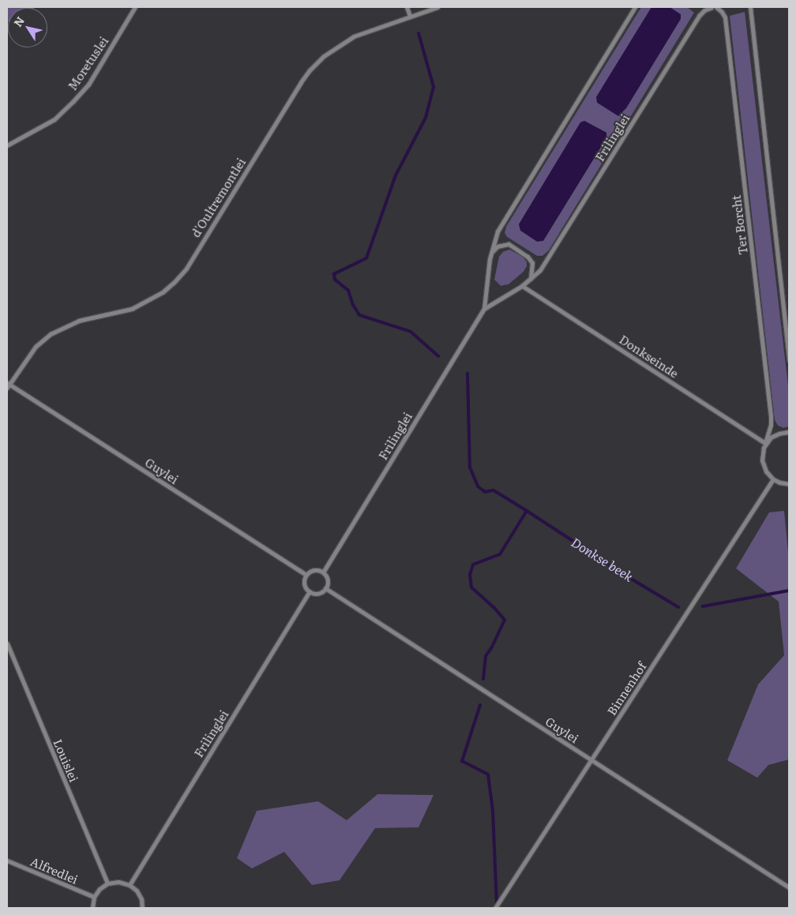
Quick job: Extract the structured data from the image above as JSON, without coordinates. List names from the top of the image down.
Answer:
{
  "streets": {
    "street": [
      "Moretuslei",
      "Frilinglei",
      "d'Oultremontlei",
      "Ter Borcht",
      "Donkseinde",
      "Guylei",
      "Binnenhof",
      "Louislei",
      "Alfredlei"
    ]
  },
  "crossings": [
    ["Frilinglei", "Ter Borcht"],
    ["Frilinglei", "Donkseinde"],
    ["Frilinglei", "Guylei"],
    ["d'Oultremontlei", "Guylei"],
    ["Ter Borcht", "Donkseinde"],
    ["Guylei", "Binnenhof"]
  ],
  "water": ["Donkse beek"],
  "north": "top left"
}
